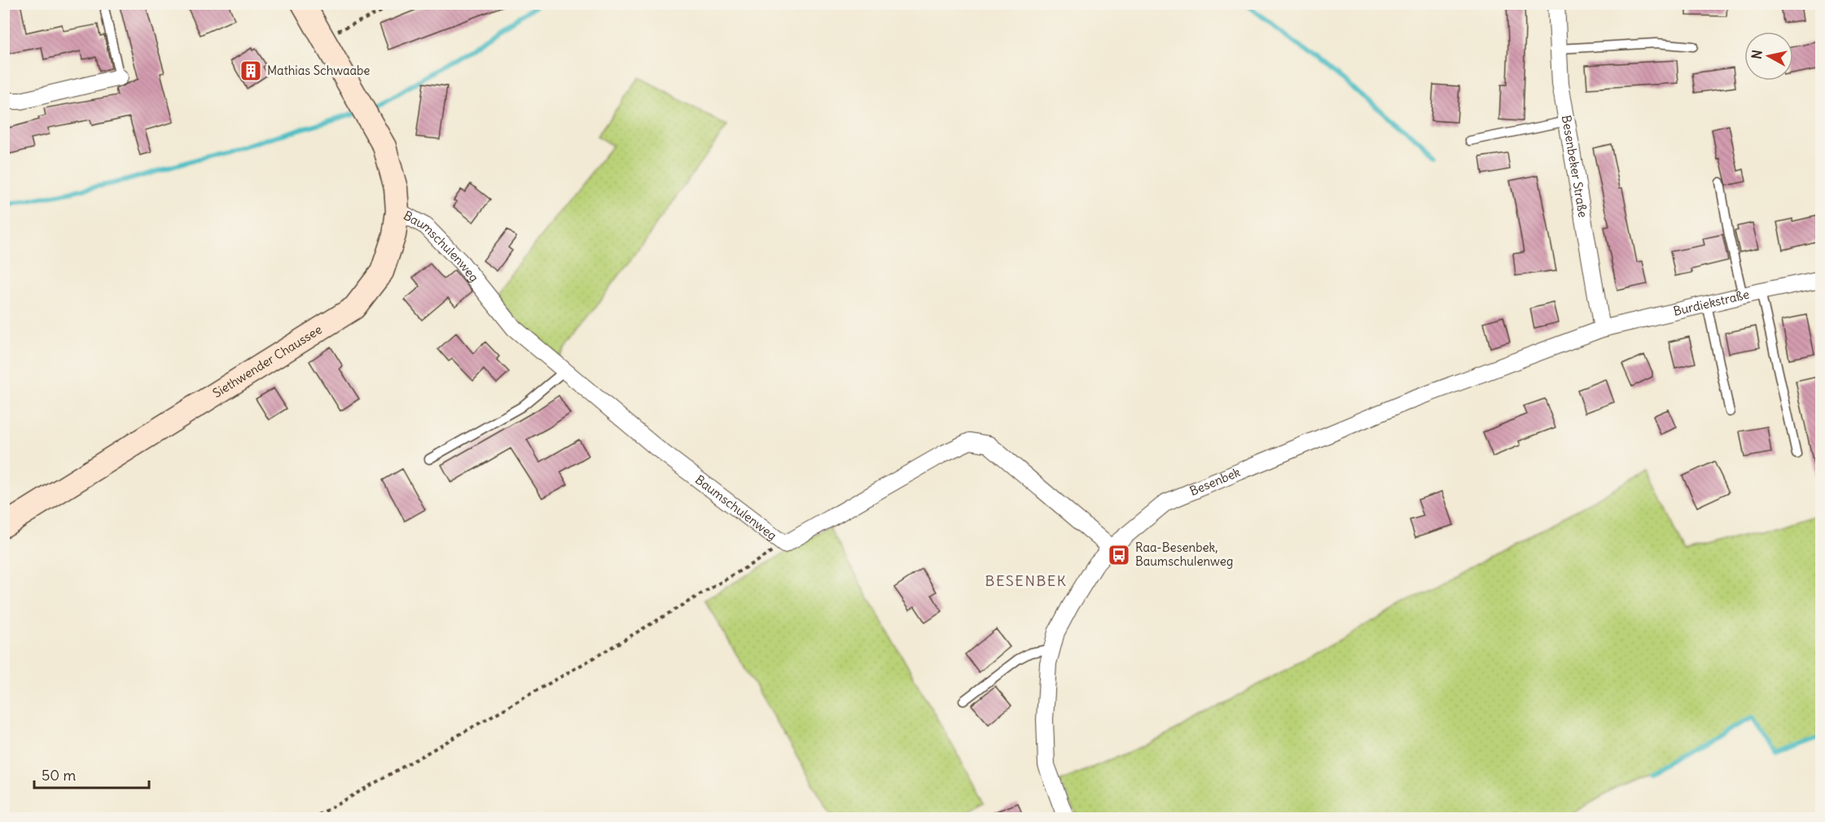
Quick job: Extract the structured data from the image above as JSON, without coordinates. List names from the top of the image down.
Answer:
{
  "streets": {
    "main road": ["Siethwender Chaussee"],
    "street": [
      "Besenbeker Straße",
      "Baumschulenweg",
      "Burdiekstraße",
      "Besenbek"
    ]
  },
  "crossings": [
    ["Besenbeker Straße", "Burdiekstraße"],
    ["Besenbeker Straße", "Besenbek"],
    ["Baumschulenweg", "Siethwender Chaussee"],
    ["Baumschulenweg", "Besenbek"],
    ["Burdiekstraße", "Besenbek"]
  ],
  "districts": ["BESENBEK"],
  "places": {
    "building": ["Mathias Schwaabe"],
    "bus stop": ["Raa-Besenbek, Baumschulenweg"]
  },
  "scale_bar": "50 m",
  "north": "left"
}
